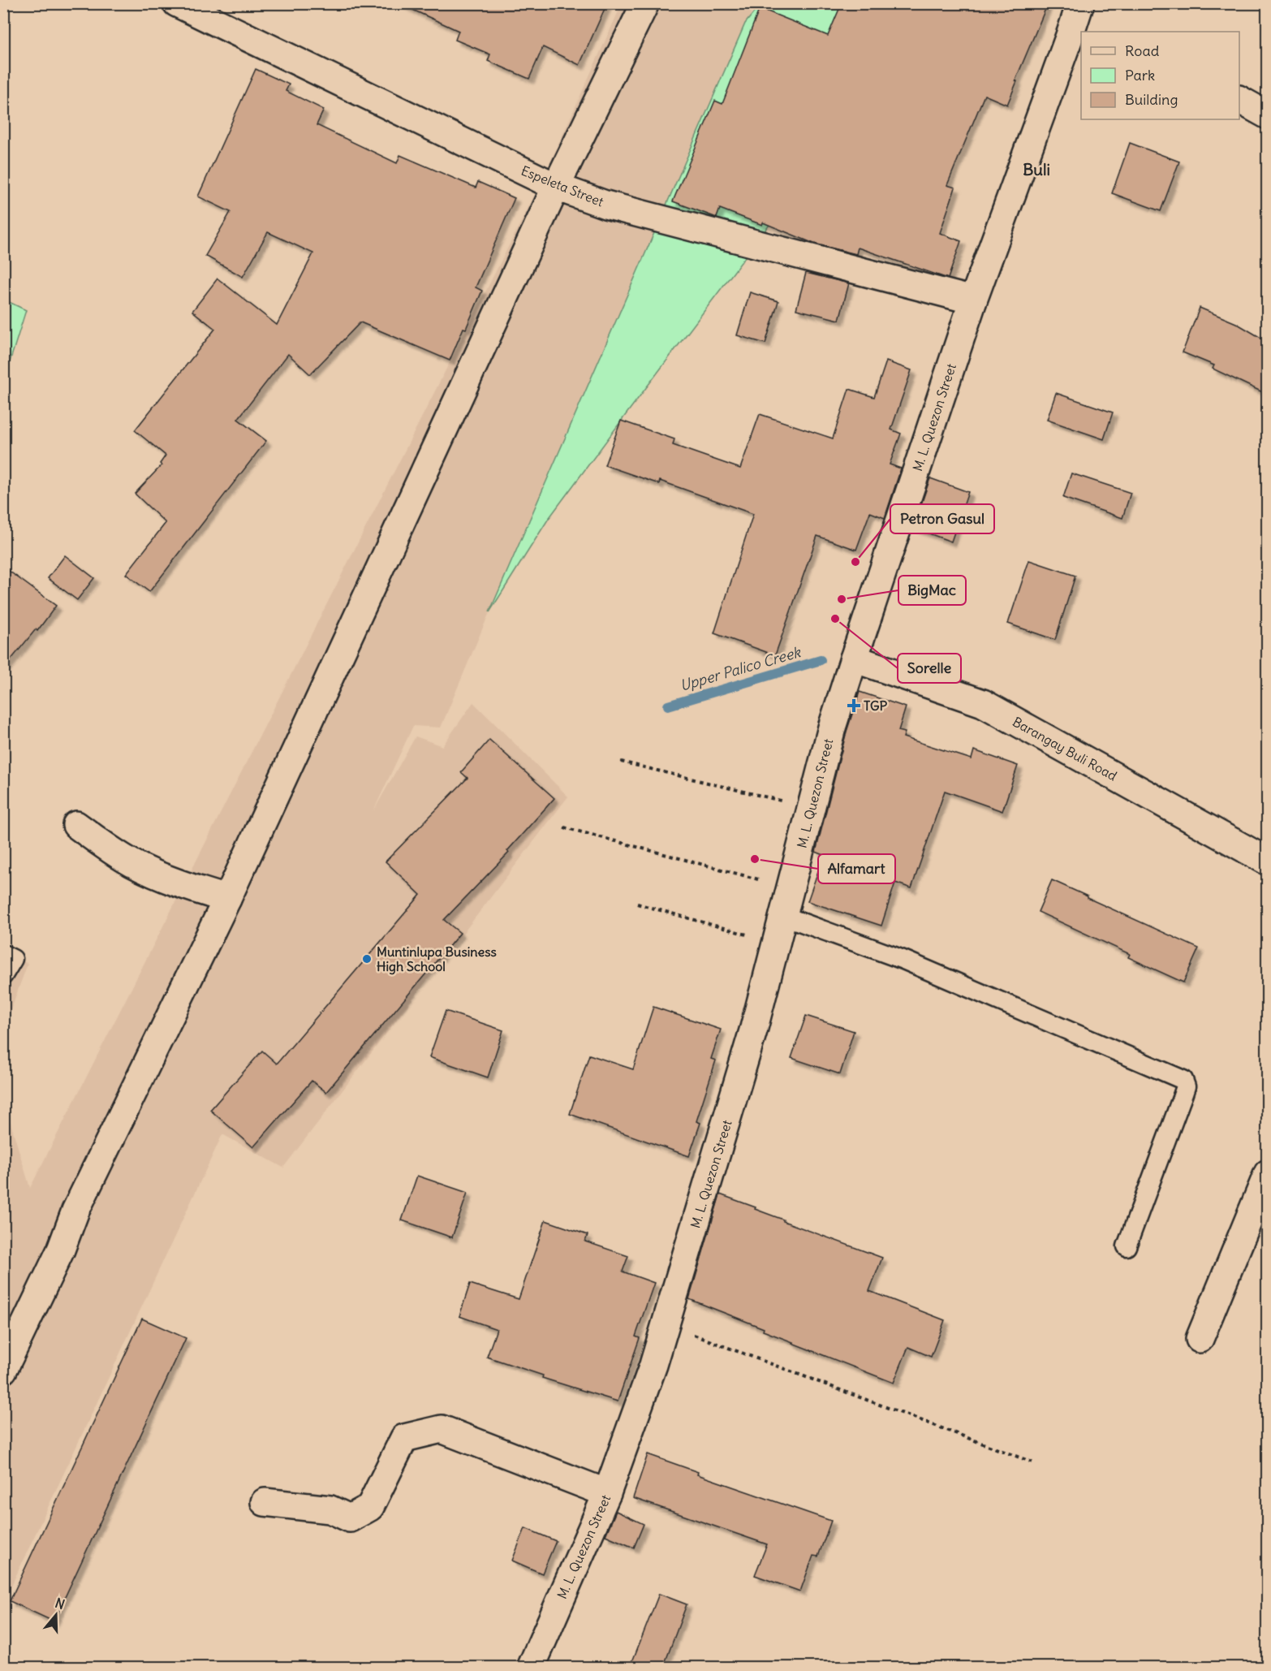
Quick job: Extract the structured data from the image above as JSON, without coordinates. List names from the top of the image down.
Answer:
{
  "streets": {
    "street": ["Espeleta Street", "M. L. Quezon Street", "Barangay Buli Road"]
  },
  "crossings": [
    ["Espeleta Street", "M. L. Quezon Street"],
    ["M. L. Quezon Street", "Barangay Buli Road"]
  ],
  "districts": ["Buli"],
  "water": ["Upper Palico Creek"],
  "places": {
    "other": [
      "Petron Gasul",
      "BigMac",
      "Sorelle",
      "Alfamart",
      "Muntinlupa Business High School"
    ],
    "health": ["TGP"]
  },
  "legend": ["Road", "Park", "Building"],
  "north": "top"
}
